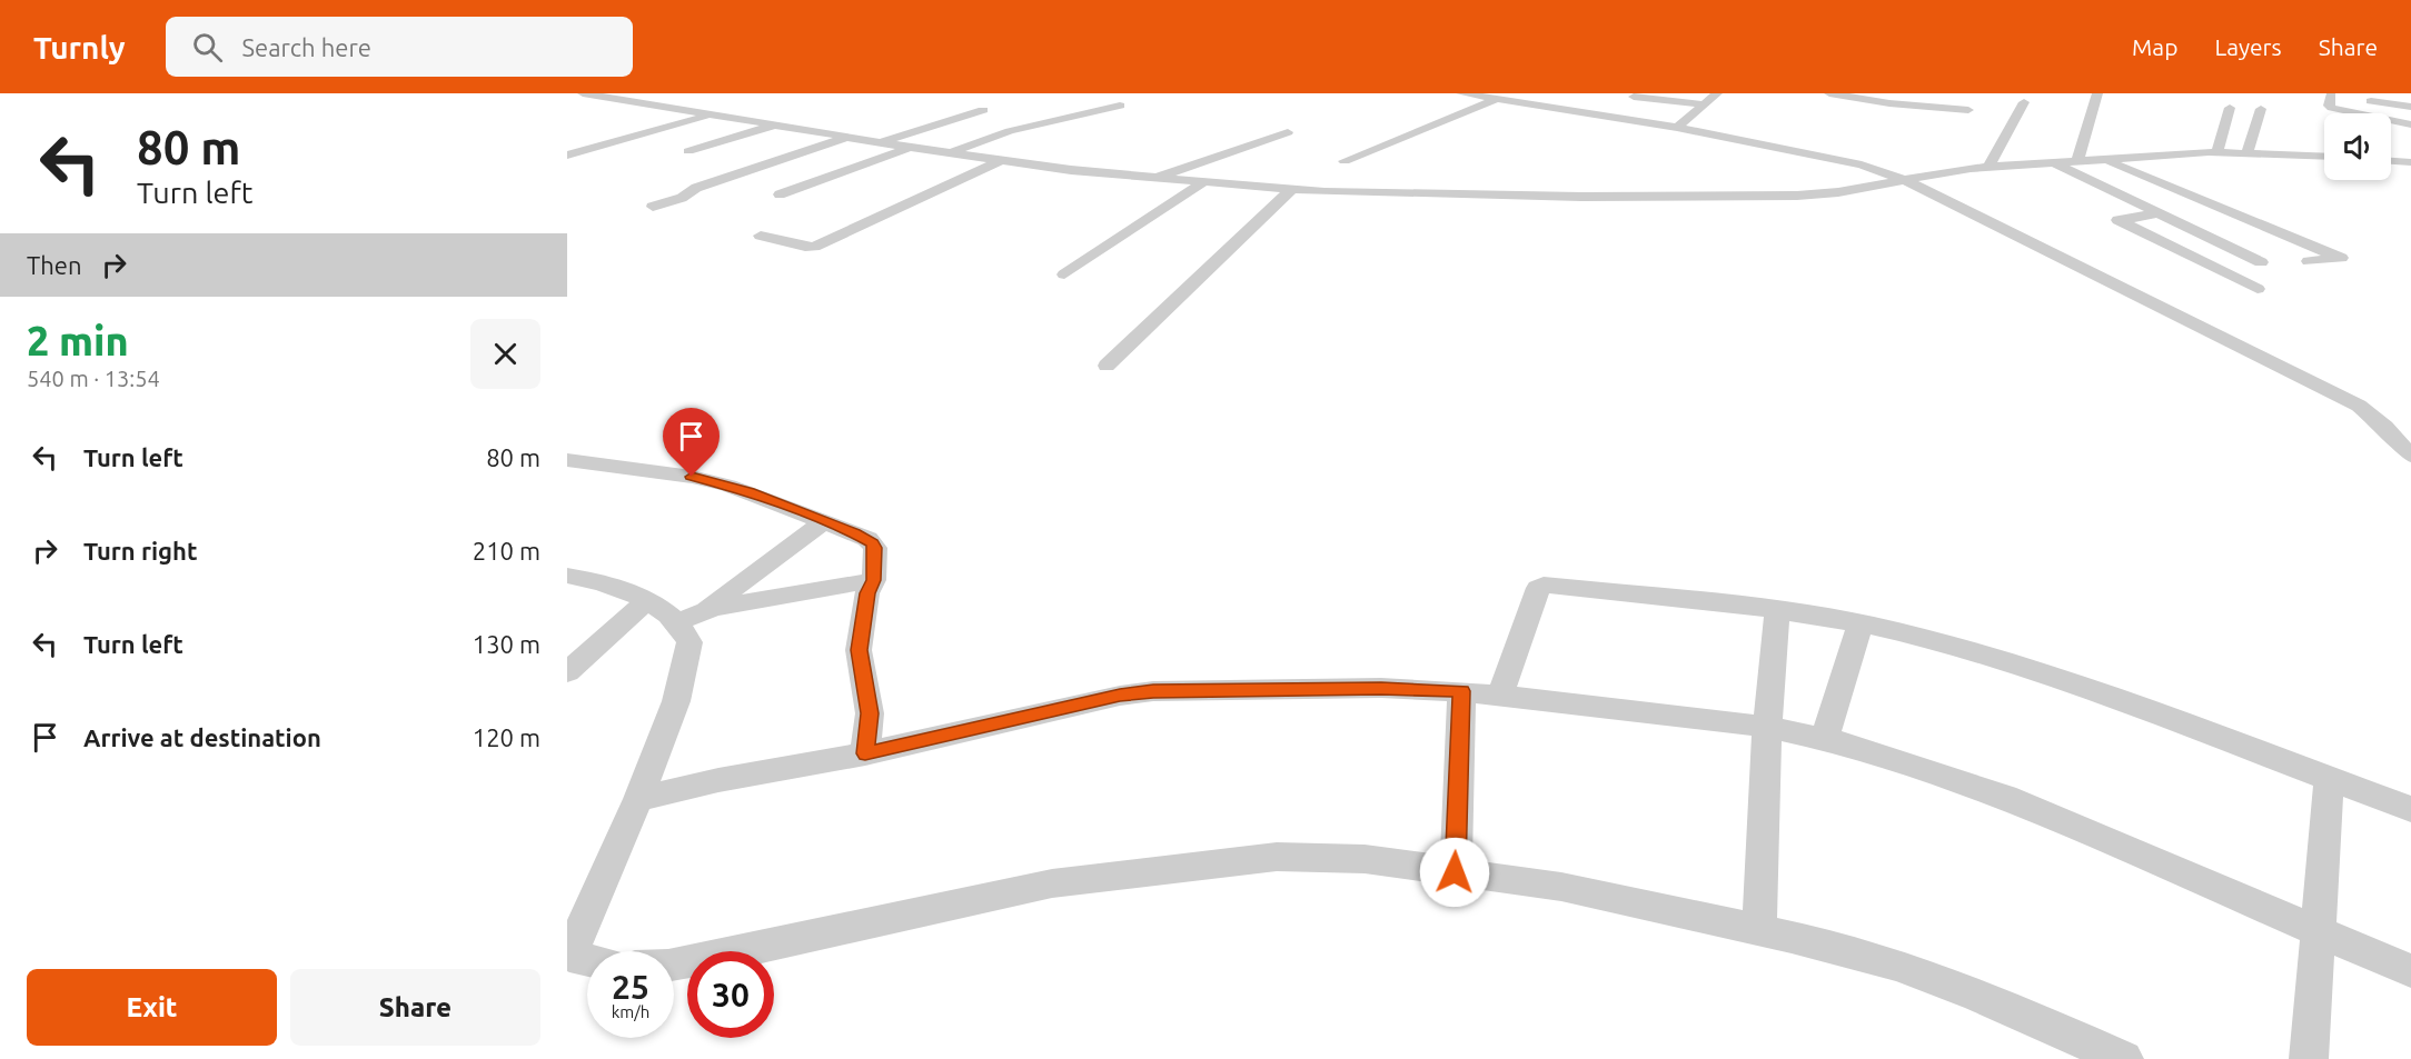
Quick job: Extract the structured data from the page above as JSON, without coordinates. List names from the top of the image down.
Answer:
{
  "page": {
    "header": "Turnly",
    "search": "Search here",
    "nav": ["Map", "Layers", "Share"],
    "turn": ["80 m", "Turn left"],
    "then": "Then",
    "heading": ["2 min", "540 m · 13:54"],
    "list": [
      {
        "name": "Turn left",
        "value": "80 m"
      },
      {
        "name": "Turn right",
        "value": "210 m"
      },
      {
        "name": "Turn left",
        "value": "130 m"
      },
      {
        "name": "Arrive at destination",
        "value": "120 m"
      }
    ],
    "speed": "25 km/h",
    "limit": "30",
    "buttons": ["Exit", "Share"]
  }
}
